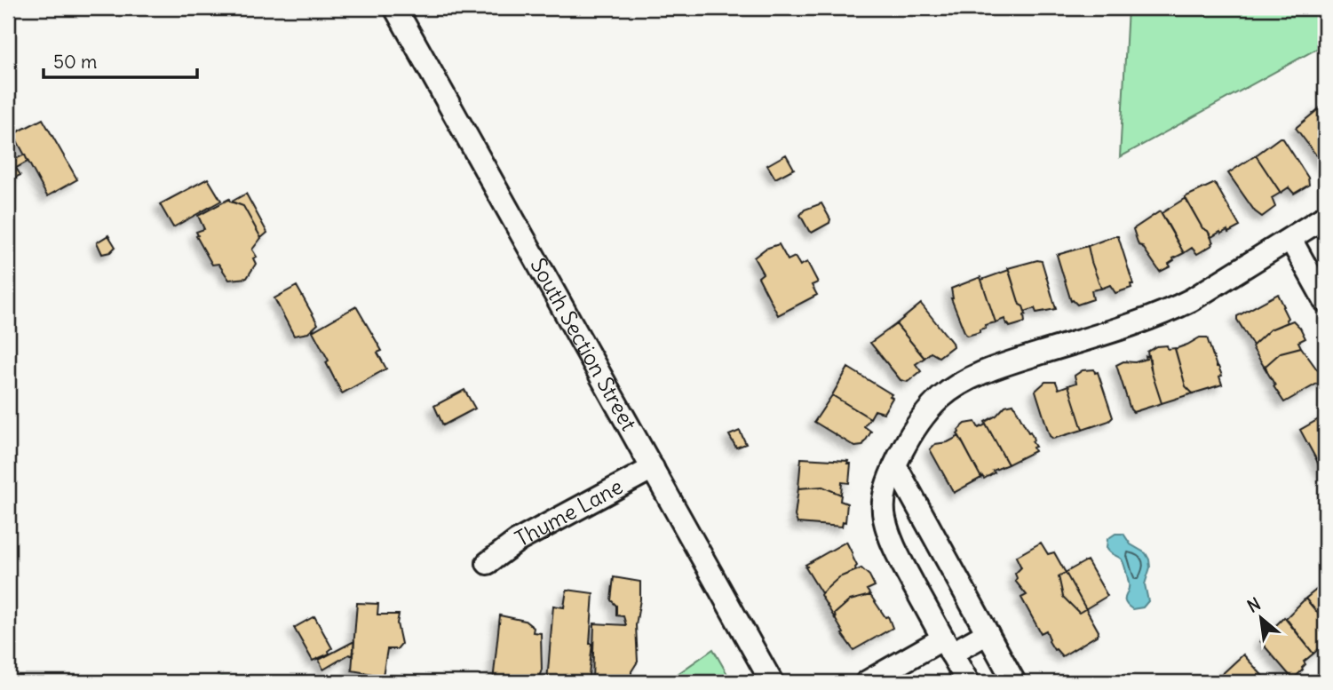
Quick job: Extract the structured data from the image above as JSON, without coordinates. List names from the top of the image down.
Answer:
{
  "streets": {
    "street": ["South Section Street", "Thyme Lane"]
  },
  "crossings": [
    ["South Section Street", "Thyme Lane"]
  ],
  "scale_bar": "50 m",
  "north": "top left"
}
